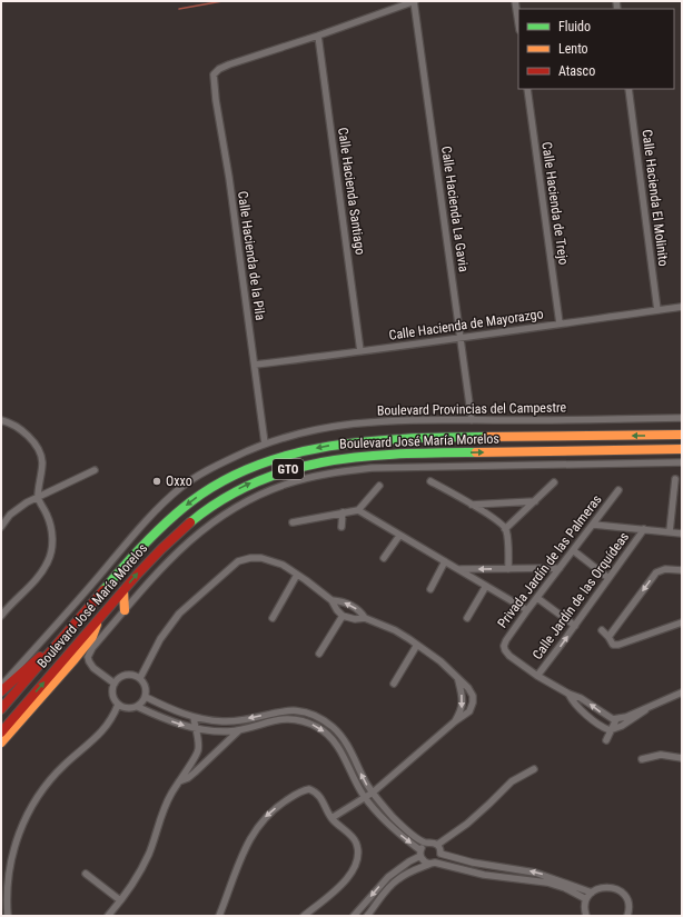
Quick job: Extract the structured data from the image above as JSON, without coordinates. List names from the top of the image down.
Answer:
{
  "streets": {
    "main road": ["Boulevard José María Morelos", "GTO"],
    "street": [
      "Calle Hacienda Santiago",
      "Calle Hacienda El Molinito",
      "Calle Hacienda de Trejo",
      "Calle Hacienda La Gavia",
      "Calle Hacienda de la Pila",
      "Calle Hacienda de Mayorazgo",
      "Boulevard Provincias del Campestre",
      "Privada Jardín de las Palmeras",
      "Calle Jardín de las Orquídeas"
    ]
  },
  "crossings": [
    ["Calle Hacienda Santiago", "Calle Hacienda de la Pila"],
    ["Calle Hacienda Santiago", "Calle Hacienda de Mayorazgo"],
    ["Calle Hacienda El Molinito", "Calle Hacienda de Mayorazgo"],
    ["Calle Hacienda de Trejo", "Calle Hacienda de Mayorazgo"],
    ["Calle Hacienda La Gavia", "Calle Hacienda de Mayorazgo"],
    ["Calle Hacienda La Gavia", "Boulevard Provincias del Campestre"],
    ["Calle Hacienda de la Pila", "Calle Hacienda de Mayorazgo"],
    ["Calle Hacienda de la Pila", "Boulevard Provincias del Campestre"],
    ["Privada Jardín de las Palmeras", "Calle Jardín de las Orquídeas"]
  ],
  "places": ["Oxxo"],
  "legend": ["Fluido", "Lento", "Atasco"]
}
